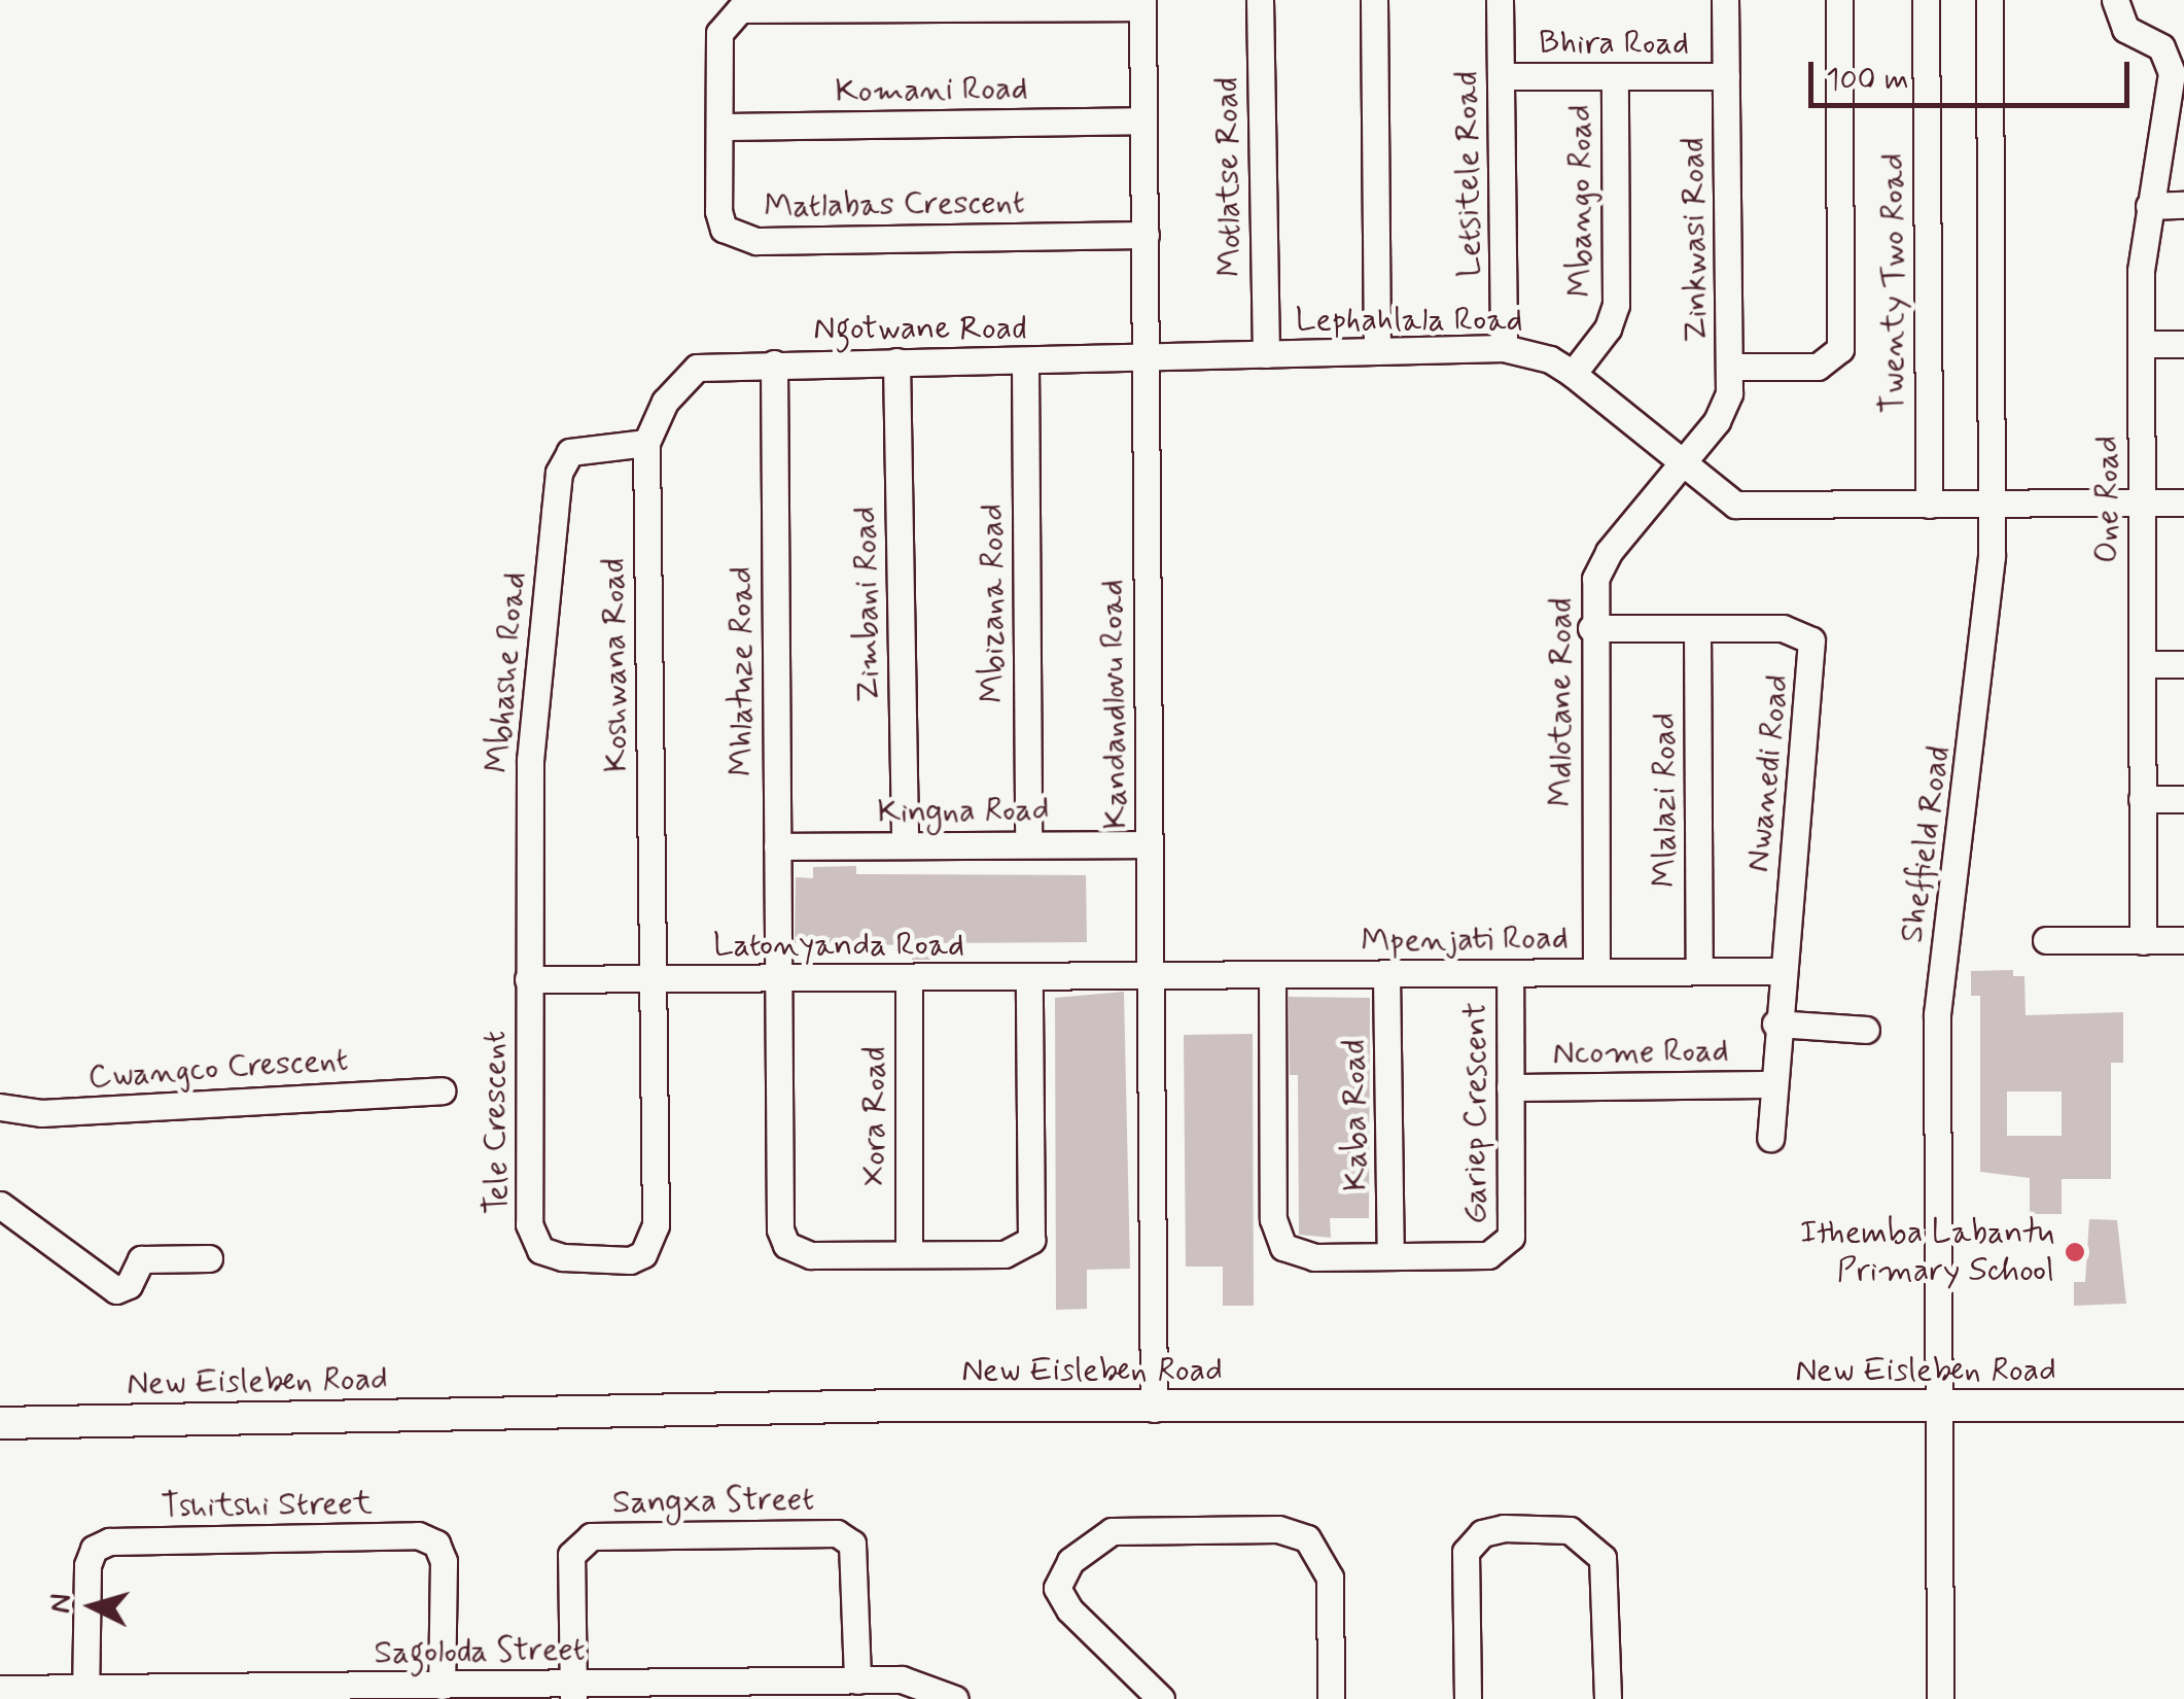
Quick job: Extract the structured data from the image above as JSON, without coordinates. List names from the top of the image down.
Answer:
{
  "streets": {
    "main road": ["New Eisleben Road"],
    "street": [
      "Bhira Road",
      "Komani Road",
      "Letsitele Road",
      "Motlatse Road",
      "Mbango Road",
      "Matlabas Crescent",
      "Zinkwasi Road",
      "Twenty Two Road",
      "Lephahlala Road",
      "Ngotwane Road",
      "One Road",
      "Mbizana Road",
      "Zimbani Road",
      "Koshwana Road",
      "Mhlatuze Road",
      "Mbhashe Road",
      "Mdlotane Road",
      "Kandandlovu Road",
      "Nwanedi Road",
      "Mlalazi Road",
      "Kingna Road",
      "Sheffield Road",
      "Mpenjati Road",
      "Latonyanda Road",
      "Ncome Road",
      "Cwangco Crescent",
      "Gariep Crescent",
      "Kaba Road",
      "Xora Road",
      "Tele Crescent",
      "Sangxa Street",
      "Tshitshi Street",
      "Sagoloda Street"
    ]
  },
  "crossings": [
    ["Bhira Road", "Letsitele Road"],
    ["Bhira Road", "Mbango Road"],
    ["Bhira Road", "Zinkwasi Road"],
    ["Komani Road", "Matlabas Crescent"],
    ["Komani Road", "Kandandlovu Road"],
    ["Letsitele Road", "Lephahlala Road"],
    ["Motlatse Road", "Lephahlala Road"],
    ["Mbango Road", "Lephahlala Road"],
    ["Matlabas Crescent", "Kandandlovu Road"],
    ["Zinkwasi Road", "Lephahlala Road"],
    ["Zinkwasi Road", "Mdlotane Road"],
    ["Twenty Two Road", "Lephahlala Road"],
    ["Lephahlala Road", "Ngotwane Road"],
    ["Lephahlala Road", "One Road"],
    ["Lephahlala Road", "Mdlotane Road"],
    ["Lephahlala Road", "Kandandlovu Road"],
    ["Lephahlala Road", "Sheffield Road"],
    ["Ngotwane Road", "Mbizana Road"],
    ["Ngotwane Road", "Zimbani Road"],
    ["Ngotwane Road", "Koshwana Road"],
    ["Ngotwane Road", "Mhlatuze Road"],
    ["Ngotwane Road", "Kandandlovu Road"],
    ["Mbizana Road", "Kingna Road"],
    ["Zimbani Road", "Kingna Road"],
    ["Koshwana Road", "Mbhashe Road"],
    ["Koshwana Road", "Latonyanda Road"],
    ["Koshwana Road", "Tele Crescent"],
    ["Mhlatuze Road", "Kingna Road"],
    ["Mhlatuze Road", "Latonyanda Road"],
    ["Mhlatuze Road", "Xora Road"],
    ["Mbhashe Road", "Latonyanda Road"],
    ["Mbhashe Road", "Tele Crescent"],
    ["Mdlotane Road", "Nwanedi Road"],
    ["Mdlotane Road", "Mpenjati Road"],
    ["Kandandlovu Road", "Kingna Road"],
    ["Kandandlovu Road", "Mpenjati Road"],
    ["Kandandlovu Road", "Latonyanda Road"],
    ["Kandandlovu Road", "New Eisleben Road"],
    ["Nwanedi Road", "Mlalazi Road"],
    ["Nwanedi Road", "Mpenjati Road"],
    ["Nwanedi Road", "Ncome Road"],
    ["Mlalazi Road", "Mpenjati Road"],
    ["Sheffield Road", "New Eisleben Road"],
    ["Mpenjati Road", "Latonyanda Road"],
    ["Mpenjati Road", "Gariep Crescent"],
    ["Mpenjati Road", "Kaba Road"],
    ["Latonyanda Road", "Xora Road"],
    ["Latonyanda Road", "Tele Crescent"],
    ["Ncome Road", "Gariep Crescent"],
    ["Gariep Crescent", "Kaba Road"],
    ["Sangxa Street", "Sagoloda Street"],
    ["Tshitshi Street", "Sagoloda Street"]
  ],
  "places": ["Ithemba Labantu Primary School"],
  "scale_bar": "100 m",
  "north": "left"
}
